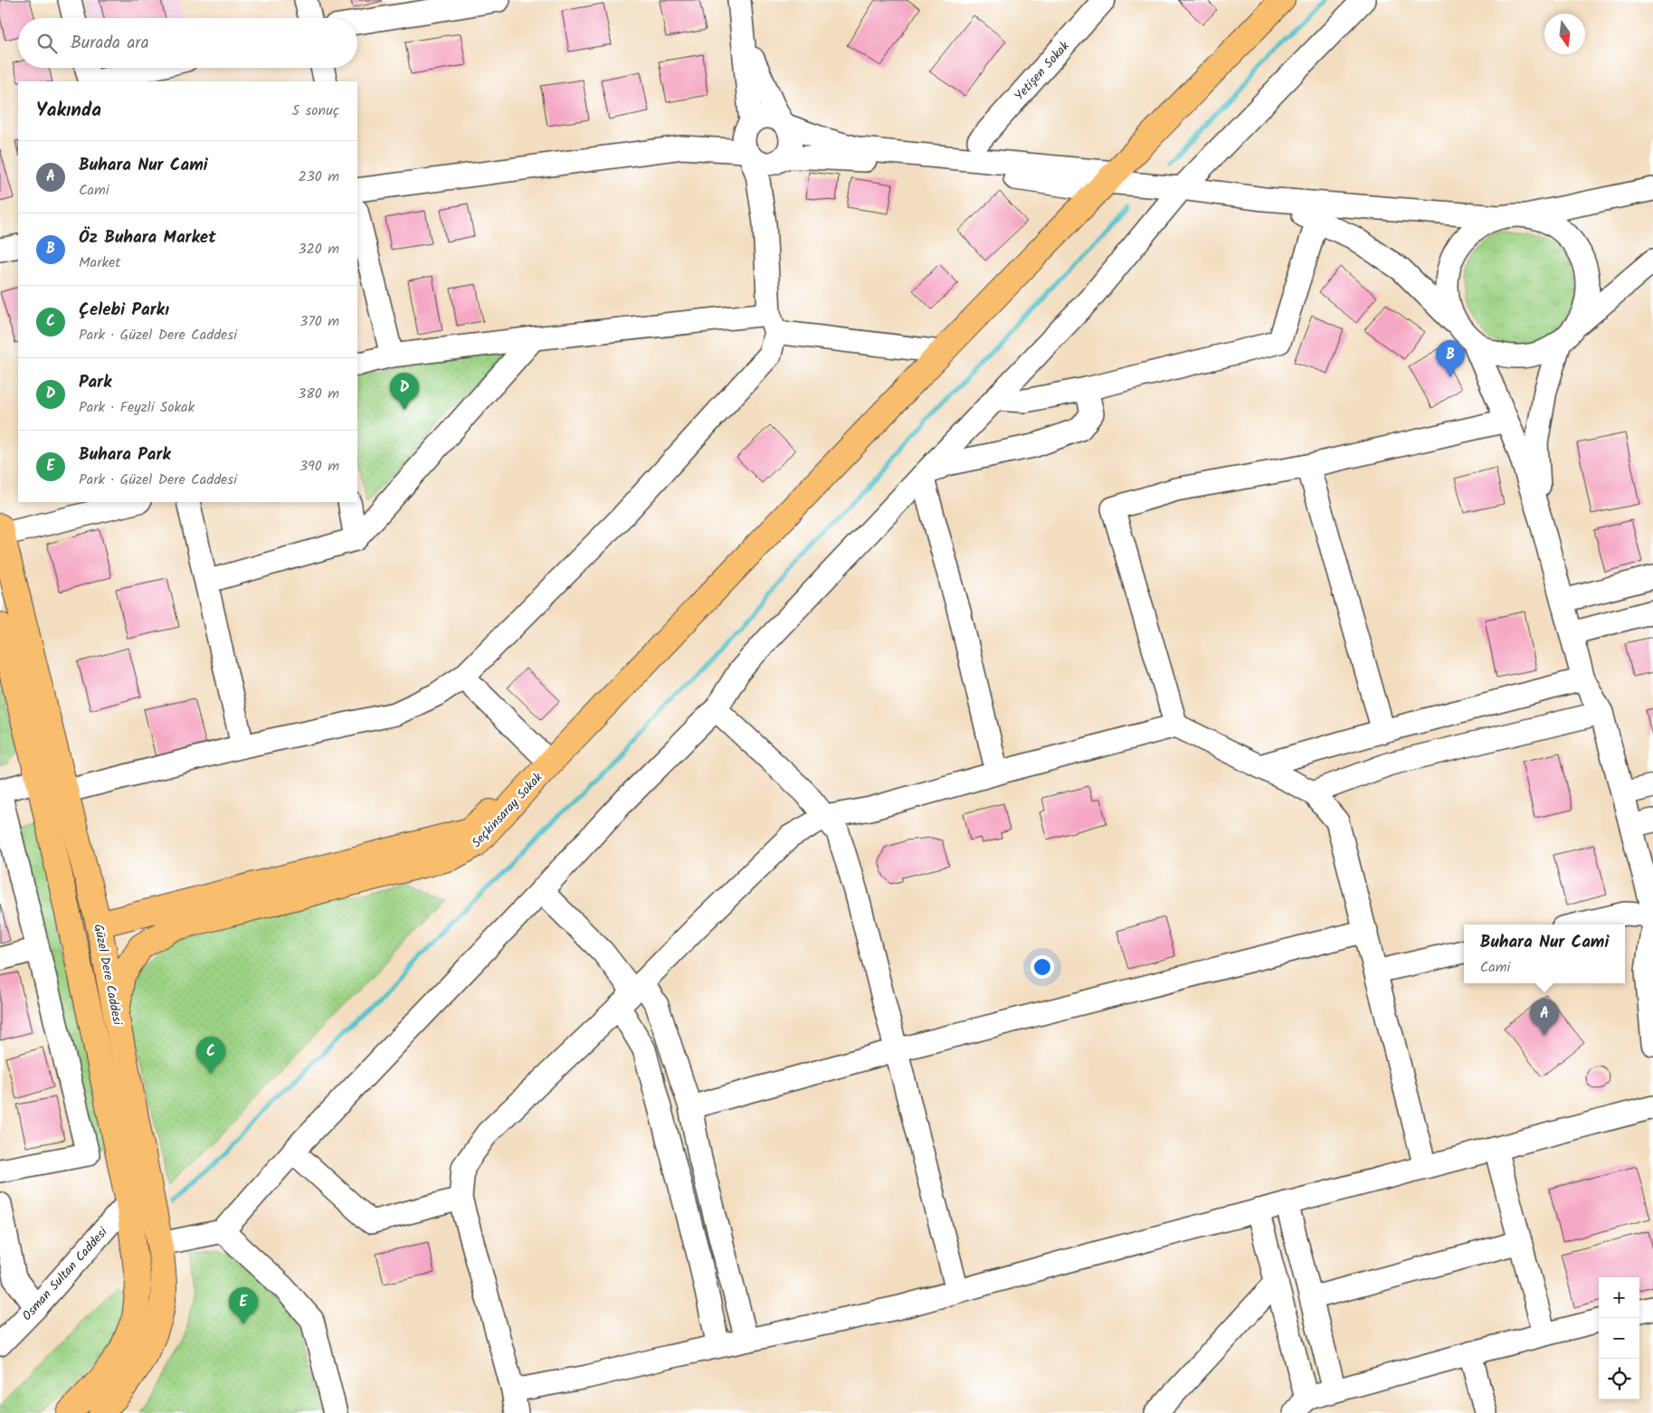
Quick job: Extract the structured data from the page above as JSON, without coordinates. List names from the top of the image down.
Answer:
{
  "streets": {
    "main road": ["Seçkinsaray Sokak", "Güzel Dere Caddesi"],
    "street": ["Yetişen Sokak", "Osman Sultan Caddesi"]
  },
  "crossings": [
    ["Seçkinsaray Sokak", "Güzel Dere Caddesi"],
    ["Güzel Dere Caddesi", "Osman Sultan Caddesi"]
  ],
  "north": "bottom",
  "page": {
    "search": "Burada ara",
    "heading": ["Yakında", "5 sonuç"],
    "list": [
      {
        "mark": "A",
        "name": "Buhara Nur Cami",
        "note": "Cami",
        "value": "230 m"
      },
      {
        "mark": "B",
        "name": "Öz Buhara Market",
        "note": "Market",
        "value": "320 m"
      },
      {
        "mark": "C",
        "name": "Çelebi Parkı",
        "note": "Park · Güzel Dere Caddesi",
        "value": "370 m"
      },
      {
        "mark": "D",
        "name": "Park",
        "note": "Park · Feyzli Sokak",
        "value": "380 m"
      },
      {
        "mark": "E",
        "name": "Buhara Park",
        "note": "Park · Güzel Dere Caddesi",
        "value": "390 m"
      }
    ],
    "pins": [
      "B",
      "D",
      "A",
      "C",
      "E"
    ],
    "popup": ["Buhara Nur Cami", "Cami"],
    "map_buttons": ["+", "−"]
  }
}
